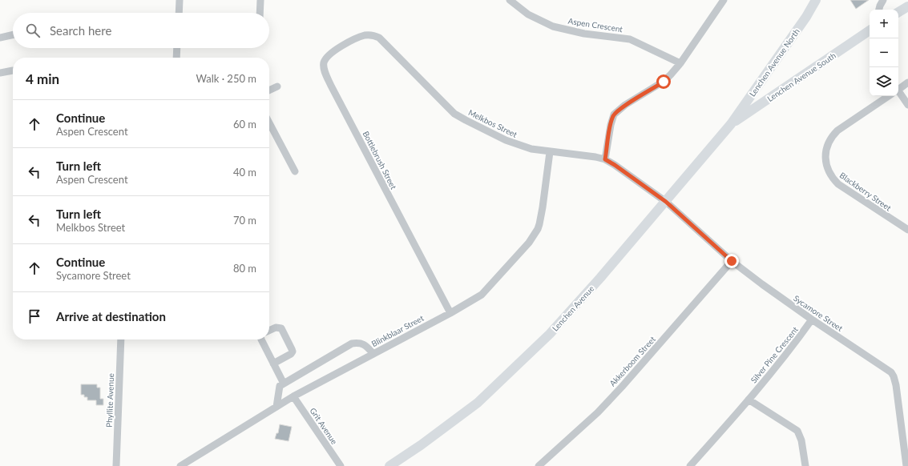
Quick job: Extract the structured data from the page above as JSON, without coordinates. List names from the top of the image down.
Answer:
{
  "streets": {
    "main road": ["Lenchen Avenue North", "Lenchen Avenue South", "Lenchen Avenue"],
    "street": [
      "Aspen Crescent",
      "Melkbos Street",
      "Bottlebrush Street",
      "Blackberry Street",
      "Sycamore Street",
      "Blinkblaar Street",
      "Silver Pine Crescent",
      "Akkerboom Street",
      "Phyllite Avenue",
      "Grit Avenue"
    ]
  },
  "crossings": [
    ["Lenchen Avenue North", "Lenchen Avenue South"],
    ["Lenchen Avenue North", "Lenchen Avenue"],
    ["Lenchen Avenue South", "Lenchen Avenue"],
    ["Melkbos Street", "Bottlebrush Street"],
    ["Melkbos Street", "Lenchen Avenue"],
    ["Melkbos Street", "Sycamore Street"],
    ["Melkbos Street", "Blinkblaar Street"],
    ["Bottlebrush Street", "Blinkblaar Street"],
    ["Lenchen Avenue", "Sycamore Street"],
    ["Sycamore Street", "Silver Pine Crescent"],
    ["Sycamore Street", "Akkerboom Street"],
    ["Blinkblaar Street", "Grit Avenue"]
  ],
  "page": {
    "map_buttons": ["+", "−"],
    "search": "Search here",
    "heading": ["4 min", "Walk · 250 m"],
    "list": [
      ["Continue", "Aspen Crescent", "60 m"],
      ["Turn left", "Aspen Crescent", "40 m"],
      ["Turn left", "Melkbos Street", "70 m"],
      ["Continue", "Sycamore Street", "80 m"],
      "Arrive at destination"
    ]
  }
}
